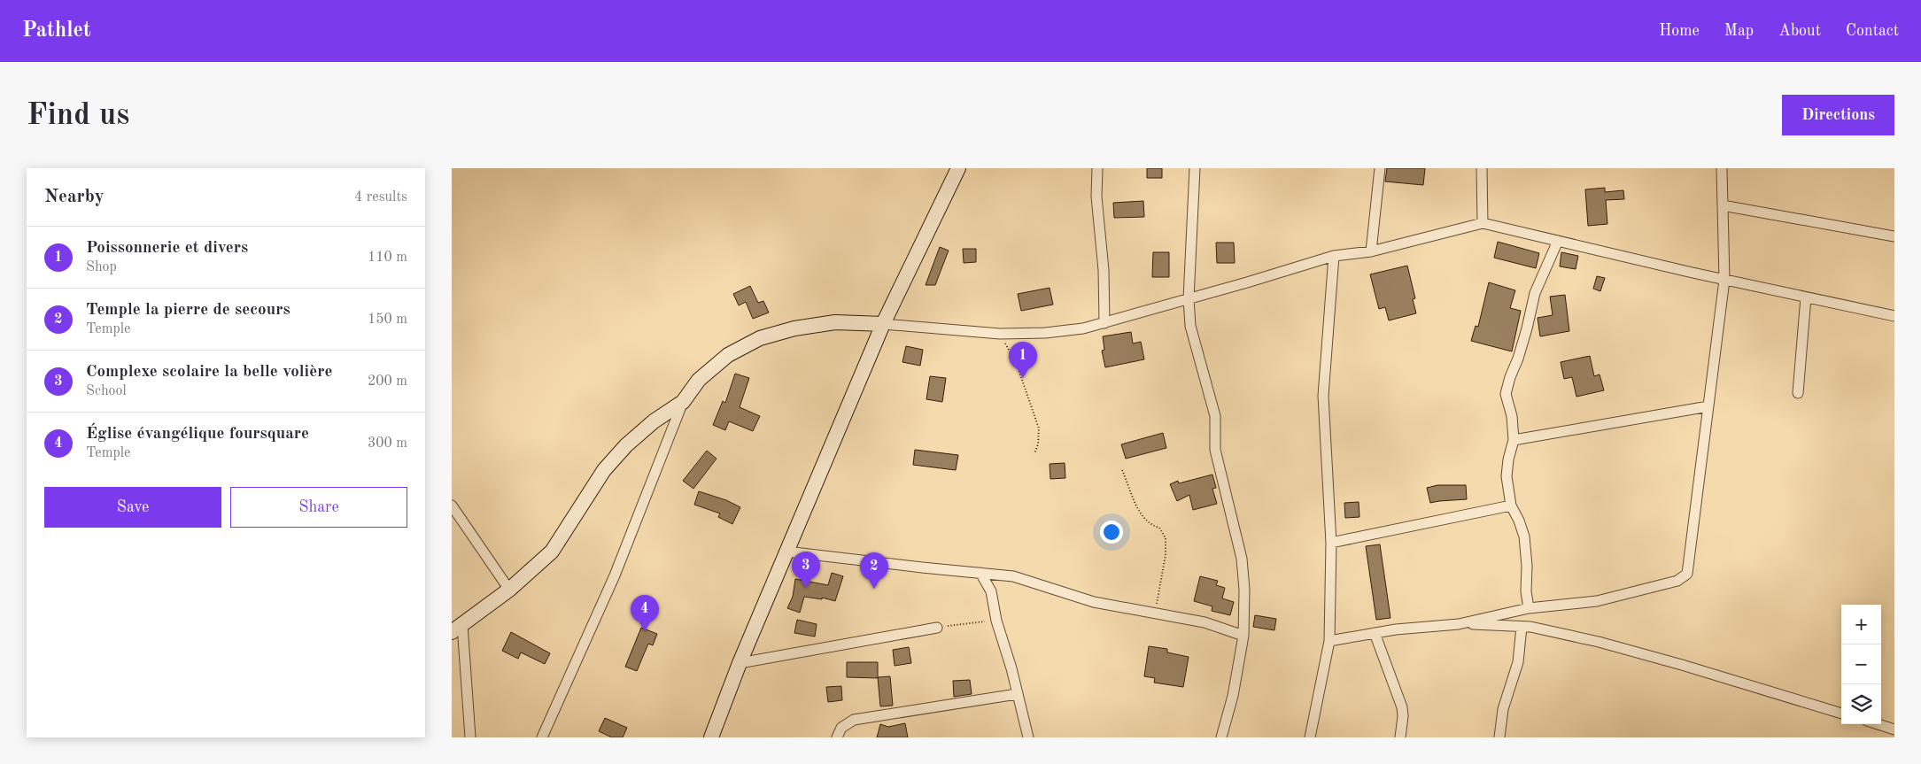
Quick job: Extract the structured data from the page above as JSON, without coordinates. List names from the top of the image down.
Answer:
{
  "page": {
    "header": "Pathlet",
    "nav": [
      "Home",
      "Map",
      "About",
      "Contact"
    ],
    "buttons": [
      "Directions",
      ["Save", "Share"]
    ],
    "title": "Find us",
    "heading": ["Nearby", "4 results"],
    "list": [
      {
        "mark": "1",
        "name": "Poissonnerie et divers",
        "note": "Shop",
        "value": "110 m"
      },
      {
        "mark": "2",
        "name": "Temple la pierre de secours",
        "note": "Temple",
        "value": "150 m"
      },
      {
        "mark": "3",
        "name": "Complexe scolaire la belle volière",
        "note": "School",
        "value": "200 m"
      },
      {
        "mark": "4",
        "name": "Église évangélique foursquare",
        "note": "Temple",
        "value": "300 m"
      }
    ],
    "pins": [
      "1",
      "3",
      "2",
      "4"
    ],
    "map_buttons": ["+", "−"]
  }
}
